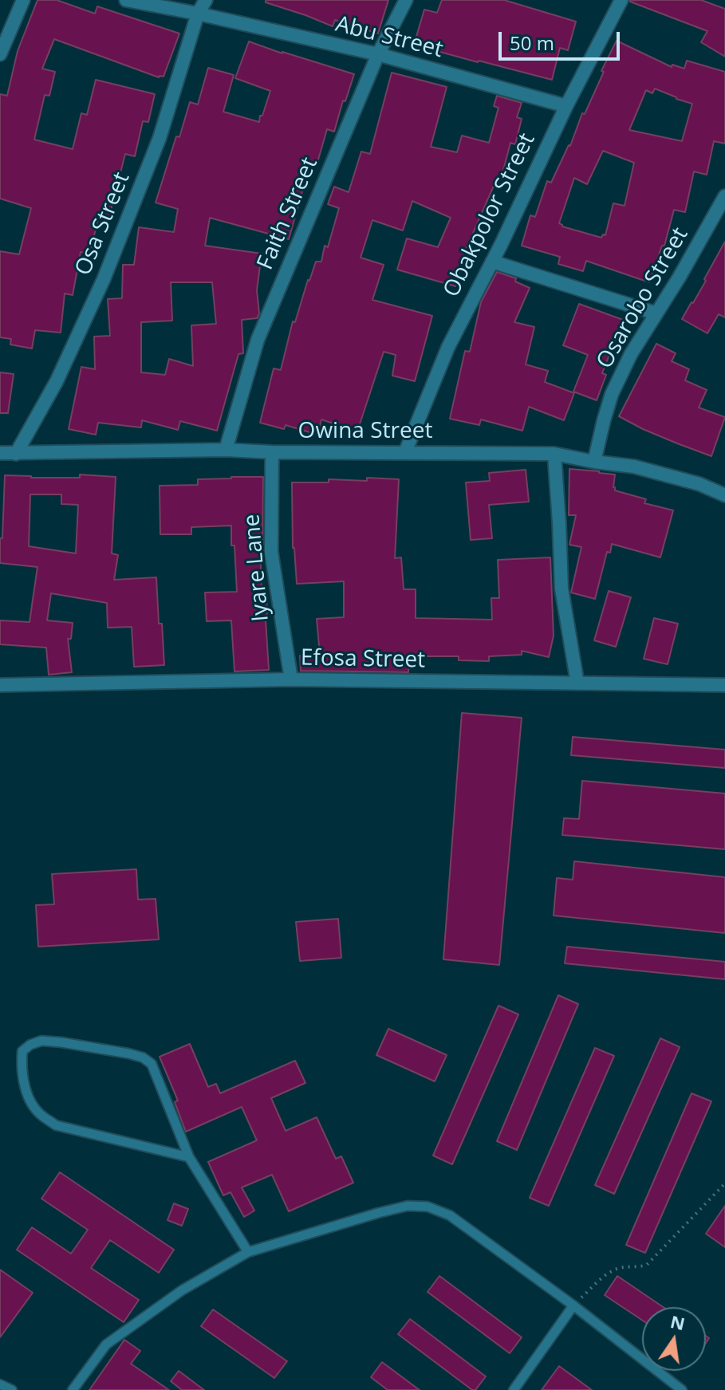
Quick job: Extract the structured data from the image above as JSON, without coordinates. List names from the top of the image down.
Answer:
{
  "streets": {
    "street": [
      "Abu Street",
      "Faith Street",
      "Obakpolor Street",
      "Osa Street",
      "Osarobo Street",
      "Owina Street",
      "Iyare Lane",
      "Efosa Street"
    ]
  },
  "crossings": [
    ["Abu Street", "Faith Street"],
    ["Abu Street", "Obakpolor Street"],
    ["Abu Street", "Osa Street"],
    ["Faith Street", "Owina Street"],
    ["Obakpolor Street", "Owina Street"],
    ["Osa Street", "Owina Street"],
    ["Osarobo Street", "Owina Street"],
    ["Owina Street", "Iyare Lane"],
    ["Iyare Lane", "Efosa Street"]
  ],
  "scale_bar": "50 m",
  "north": "top"
}
